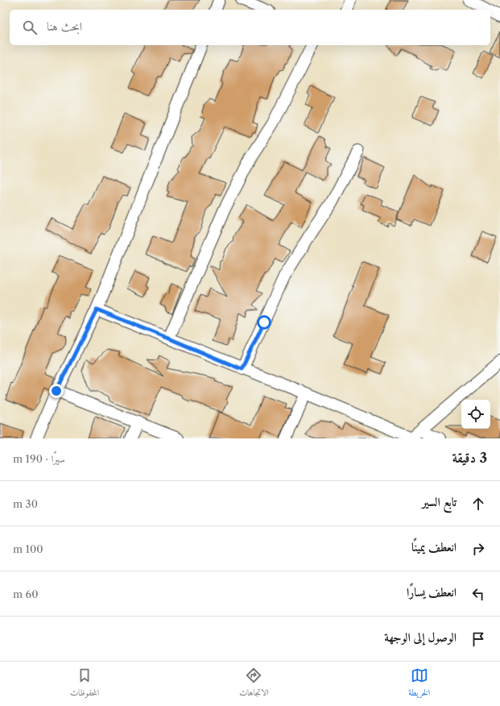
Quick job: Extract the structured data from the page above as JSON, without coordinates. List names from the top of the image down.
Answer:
{
  "page": {
    "search": "ابحث هنا",
    "heading": ["3 دقيقة", "سيرًا · 190 m"],
    "list": [
      ["تابع السير", "30 m"],
      ["انعطف يمينًا", "100 m"],
      ["انعطف يسارًا", "60 m"],
      "الوصول إلى الوجهة"
    ],
    "nav": ["الخريطة", "الاتجاهات", "المحفوظات"]
  }
}
